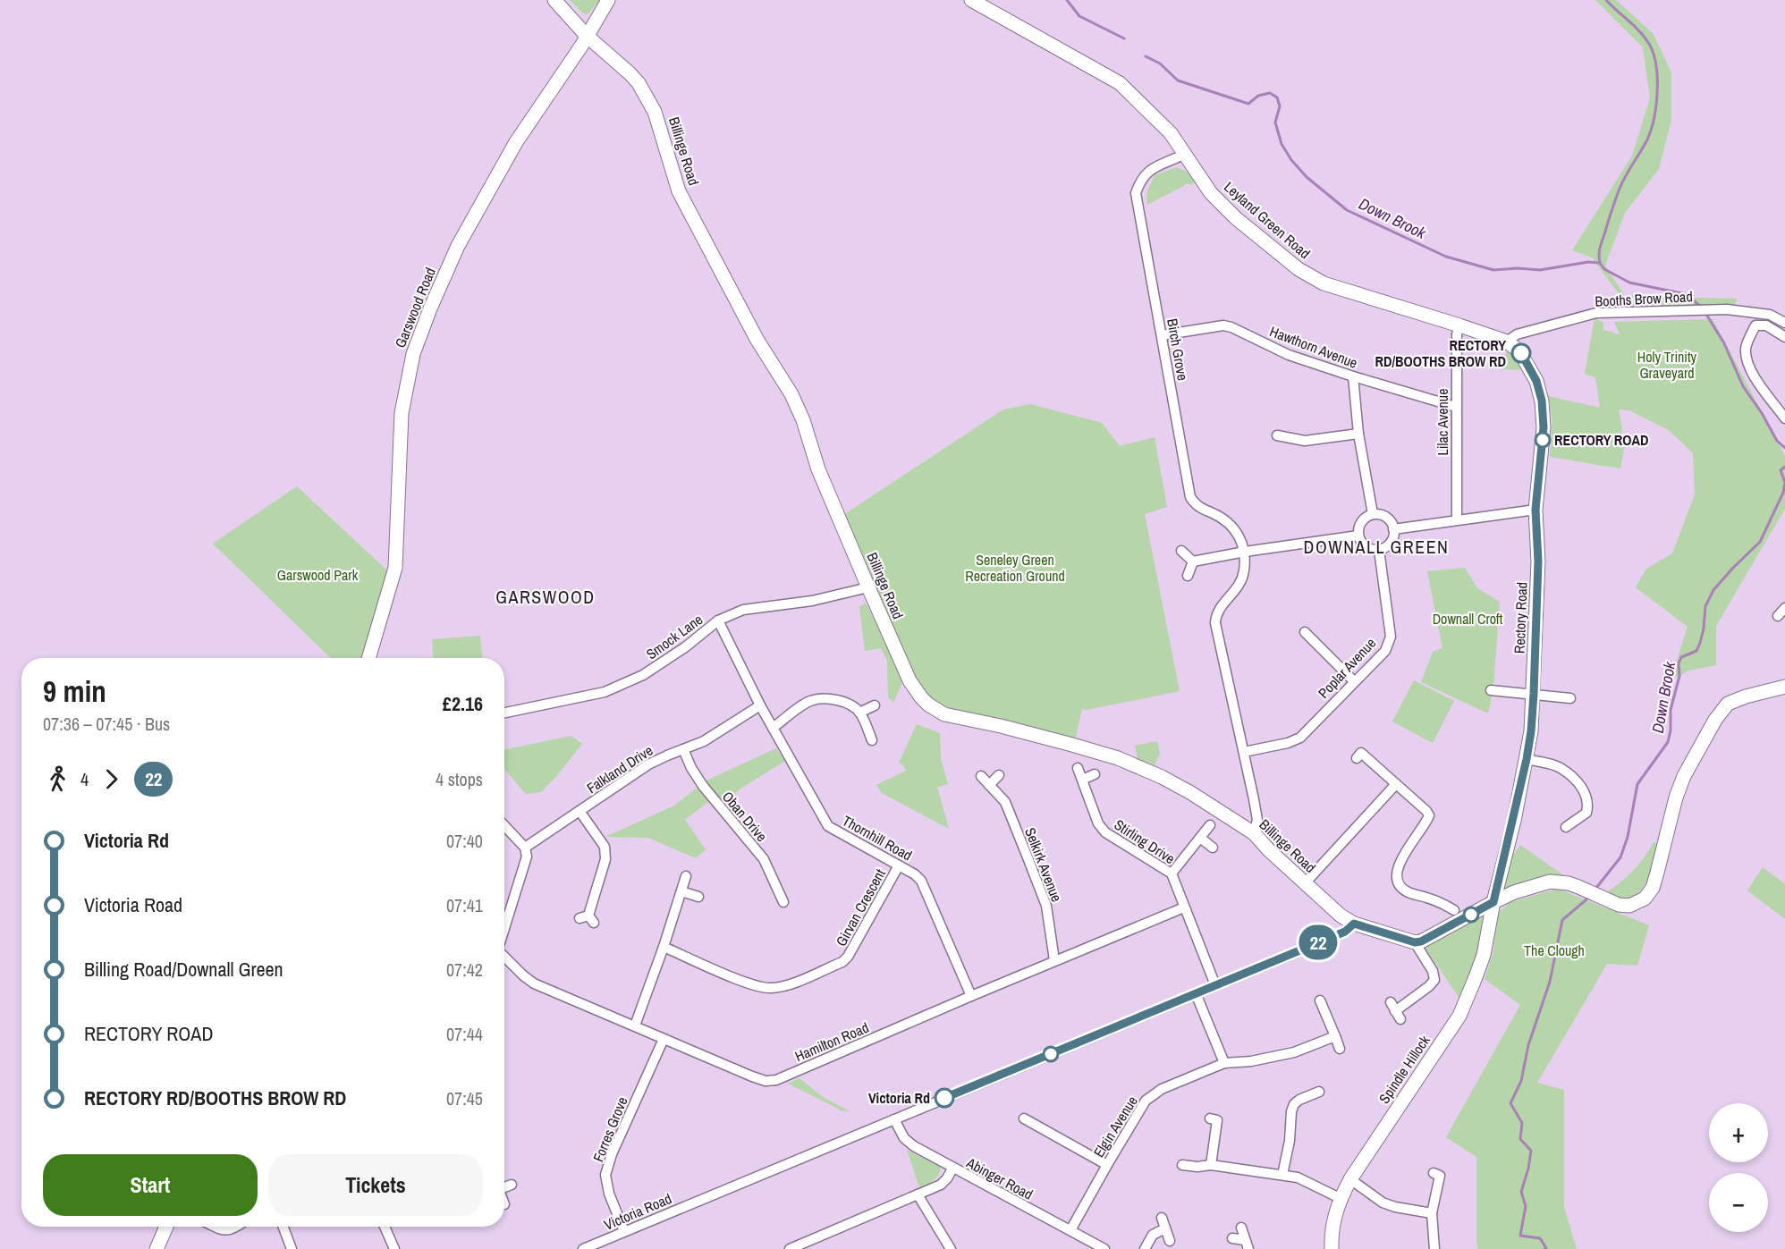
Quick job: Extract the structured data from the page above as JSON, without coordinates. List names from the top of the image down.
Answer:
{
  "streets": {
    "street": [
      "Billinge Road",
      "Leyland Green Road",
      "Booths Brow Road",
      "Garswood Road",
      "Hawthorn Avenue",
      "Birch Grove",
      "Lilac Avenue",
      "Rectory Road",
      "Smock Lane",
      "Poplar Avenue",
      "Falkland Drive",
      "Oban Drive",
      "Thornhill Road",
      "Stirling Drive",
      "Selkirk Avenue",
      "Girvan Crescent",
      "Hamilton Road",
      "Spindle Hillock",
      "Elgin Avenue",
      "Forres Grove",
      "Abinger Road",
      "Victoria Road"
    ]
  },
  "crossings": [
    ["Billinge Road", "Garswood Road"],
    ["Billinge Road", "Smock Lane"],
    ["Billinge Road", "Victoria Road"],
    ["Leyland Green Road", "Booths Brow Road"],
    ["Leyland Green Road", "Birch Grove"],
    ["Leyland Green Road", "Lilac Avenue"],
    ["Leyland Green Road", "Rectory Road"],
    ["Booths Brow Road", "Rectory Road"],
    ["Hawthorn Avenue", "Birch Grove"],
    ["Hawthorn Avenue", "Lilac Avenue"],
    ["Rectory Road", "Spindle Hillock"],
    ["Smock Lane", "Thornhill Road"],
    ["Falkland Drive", "Oban Drive"],
    ["Falkland Drive", "Thornhill Road"],
    ["Thornhill Road", "Girvan Crescent"],
    ["Thornhill Road", "Hamilton Road"],
    ["Stirling Drive", "Hamilton Road"],
    ["Stirling Drive", "Victoria Road"],
    ["Selkirk Avenue", "Hamilton Road"],
    ["Hamilton Road", "Forres Grove"],
    ["Elgin Avenue", "Abinger Road"],
    ["Forres Grove", "Victoria Road"],
    ["Abinger Road", "Victoria Road"]
  ],
  "districts": ["DOWNALL GREEN", "GARSWOOD"],
  "water": ["Down Brook"],
  "parks": [
    "Holy Trinity Graveyard",
    "Seneley Green Recreation Ground",
    "Garswood Park",
    "Downall Croft",
    "The Clough"
  ],
  "places": ["RECTORY RD/BOOTHS BROW RD", "RECTORY ROAD", "Victoria Rd"],
  "lines": ["bus line 22"],
  "page": {
    "on_map": "22",
    "heading": ["9 min", "07:36 – 07:45 · Bus", "£2.16"],
    "legs": ["4", "22", "4 stops"],
    "list": [
      {
        "name": "Victoria Rd",
        "value": "07:40"
      },
      {
        "name": "Victoria Road",
        "value": "07:41"
      },
      {
        "name": "Billing Road/Downall Green",
        "value": "07:42"
      },
      {
        "name": "RECTORY ROAD",
        "value": "07:44"
      },
      {
        "name": "RECTORY RD/BOOTHS BROW RD",
        "value": "07:45"
      }
    ],
    "map_buttons": ["+", "−"],
    "buttons": ["Start", "Tickets"]
  }
}
